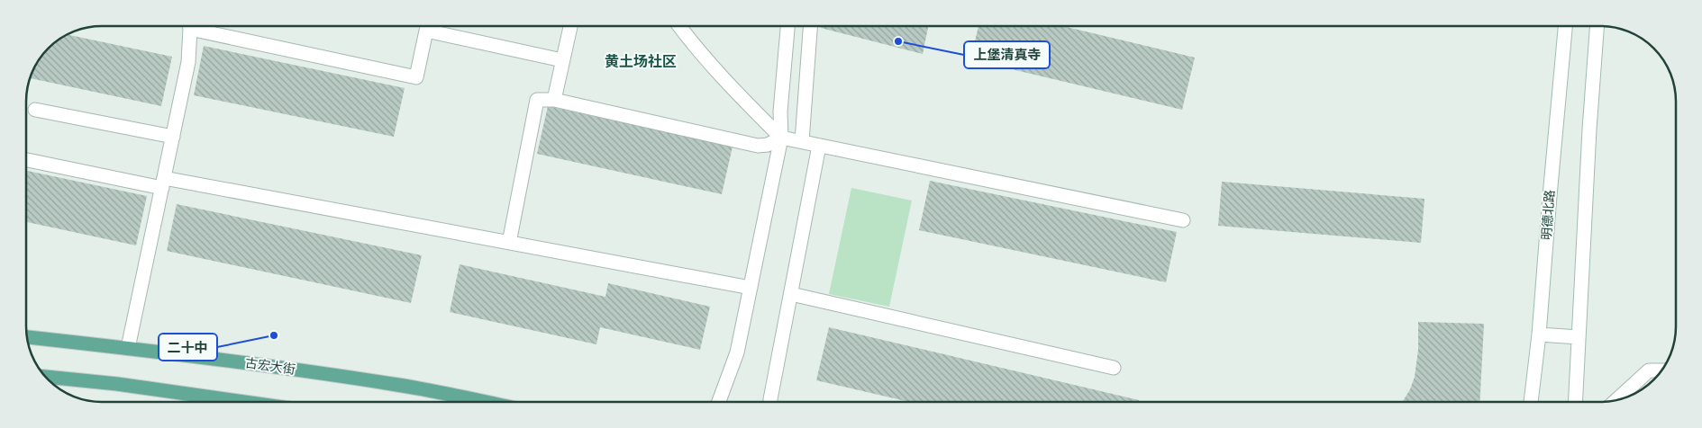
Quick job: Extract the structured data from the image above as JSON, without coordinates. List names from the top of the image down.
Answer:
{
  "streets": {
    "main road": ["古宏大街"],
    "street": ["明德北路"]
  },
  "districts": ["黄土场社区"],
  "places": ["上堡清真寺", "二十中"]
}
